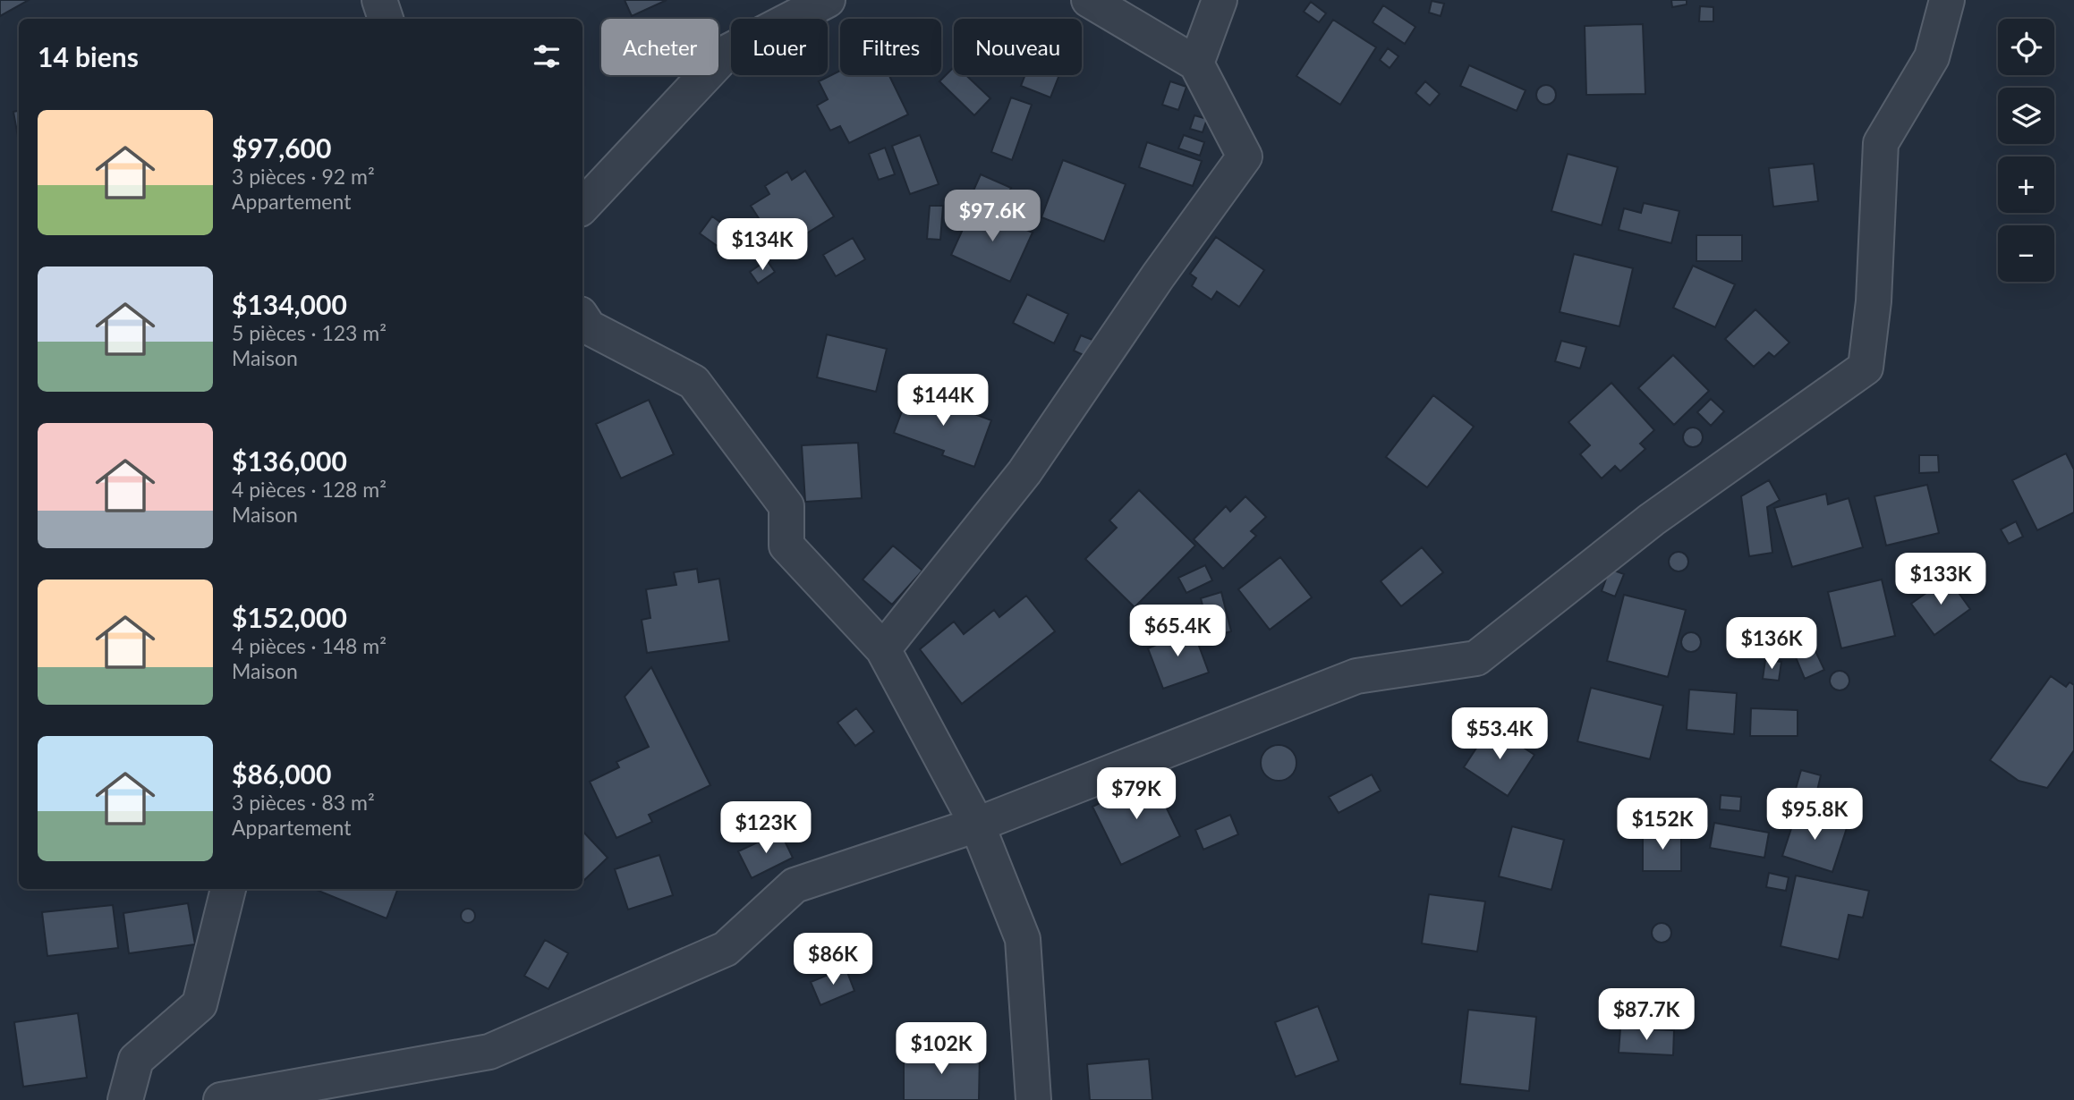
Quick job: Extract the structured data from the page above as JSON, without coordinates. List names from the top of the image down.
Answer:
{
  "page": {
    "map_buttons": ["+", "−"],
    "chip": [
      "Acheter",
      "Louer",
      "Filtres",
      "Nouveau"
    ],
    "heading": "14 biens",
    "list": [
      {
        "name": "$97,600",
        "note": "3 pièces · 92 m² · Appartement"
      },
      {
        "name": "$134,000",
        "note": "5 pièces · 123 m² · Maison"
      },
      {
        "name": "$136,000",
        "note": "4 pièces · 128 m² · Maison"
      },
      {
        "name": "$152,000",
        "note": "4 pièces · 148 m² · Maison"
      },
      {
        "name": "$86,000",
        "note": "3 pièces · 83 m² · Appartement"
      }
    ],
    "price": [
      "$97.6K",
      "$134K",
      "$144K",
      "$133K",
      "$65.4K",
      "$136K",
      "$53.4K",
      "$79K",
      "$95.8K",
      "$152K",
      "$123K",
      "$86K",
      "$87.7K",
      "$102K"
    ]
  }
}
